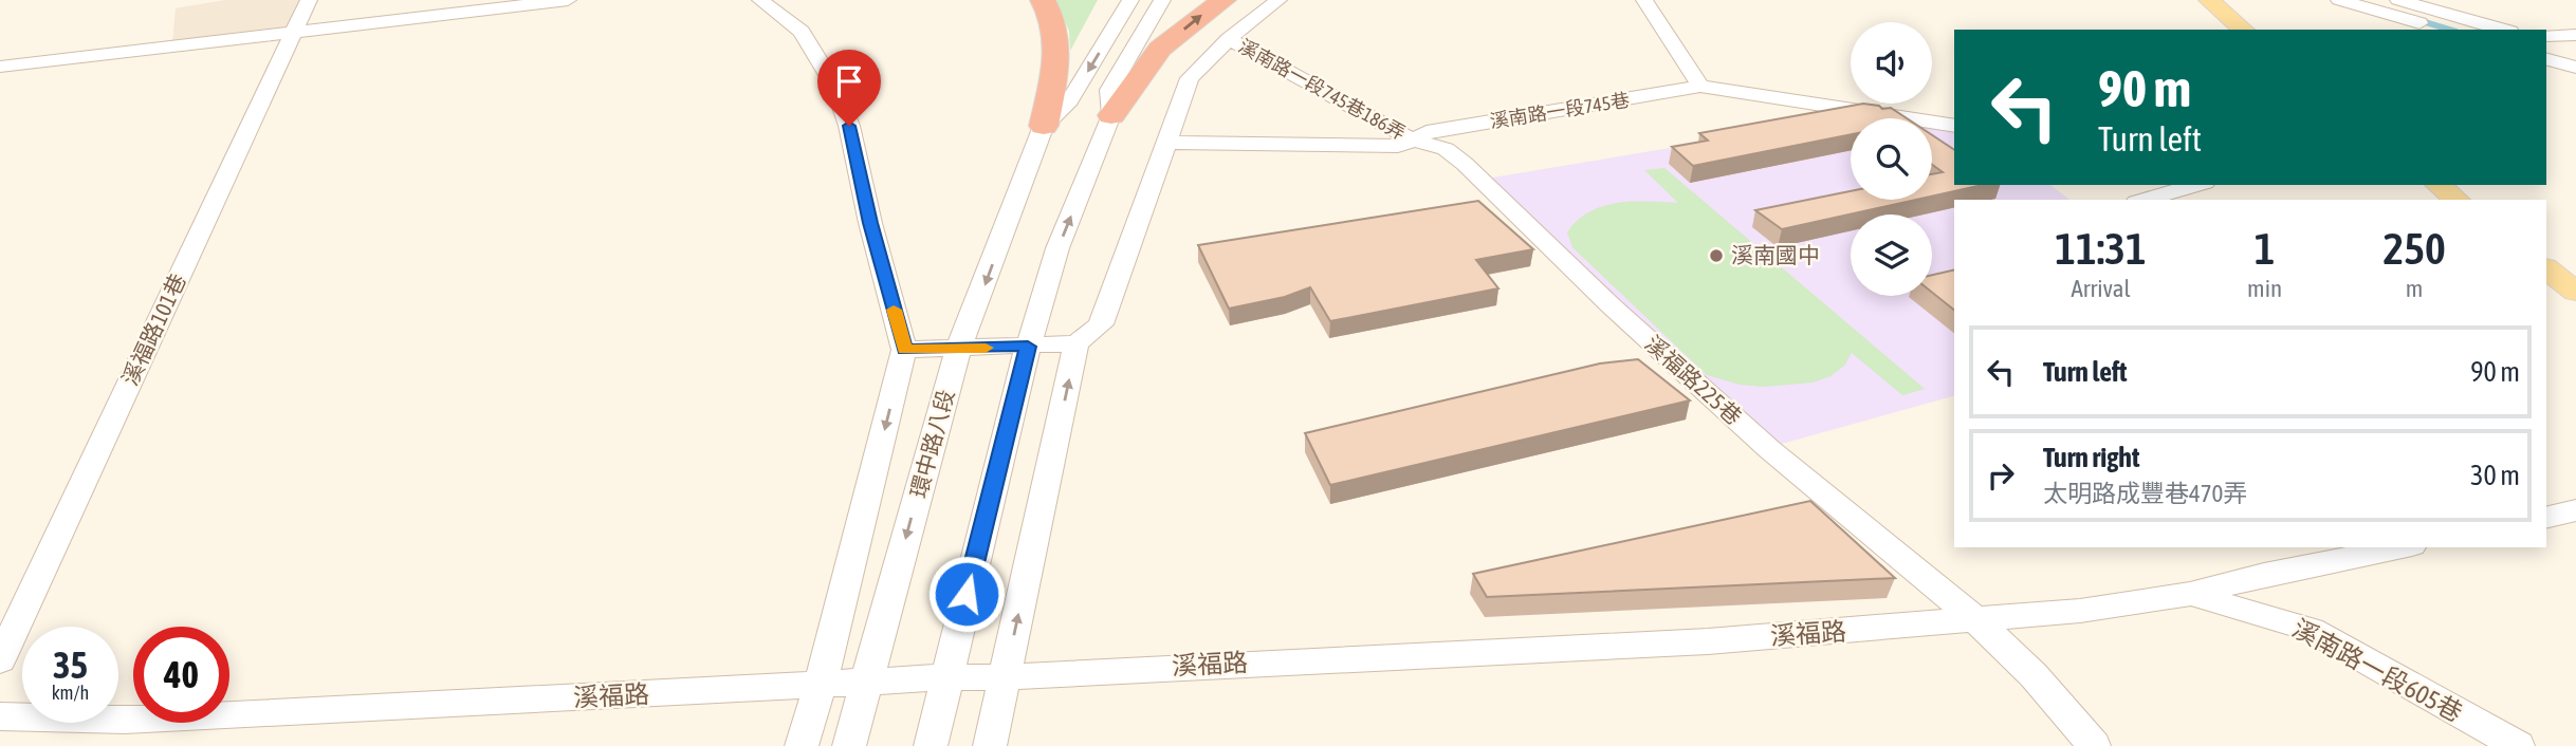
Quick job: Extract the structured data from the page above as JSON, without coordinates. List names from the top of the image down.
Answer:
{
  "streets": {
    "street": [
      "溪南路一段745巷186弄",
      "溪南路一段745巷",
      "溪福路101巷",
      "溪福路225巷",
      "環中路八段",
      "溪福路",
      "溪南路一段605巷"
    ]
  },
  "crossings": [
    ["溪南路一段745巷186弄", "溪南路一段745巷"],
    ["溪南路一段745巷186弄", "溪福路225巷"],
    ["溪南路一段745巷", "溪福路225巷"],
    ["溪福路225巷", "溪福路"],
    ["環中路八段", "溪福路"],
    ["溪福路", "溪南路一段605巷"]
  ],
  "places": ["溪南國中"],
  "page": {
    "turn": ["90 m", "Turn left"],
    "eta": [
      "11:31",
      "Arrival",
      "1",
      "min",
      "250",
      "m"
    ],
    "list": [
      {
        "name": "Turn left",
        "value": "90 m"
      },
      {
        "name": "Turn right",
        "note": "太明路成豐巷470弄",
        "value": "30 m"
      }
    ],
    "speed": "35 km/h",
    "limit": "40"
  }
}
